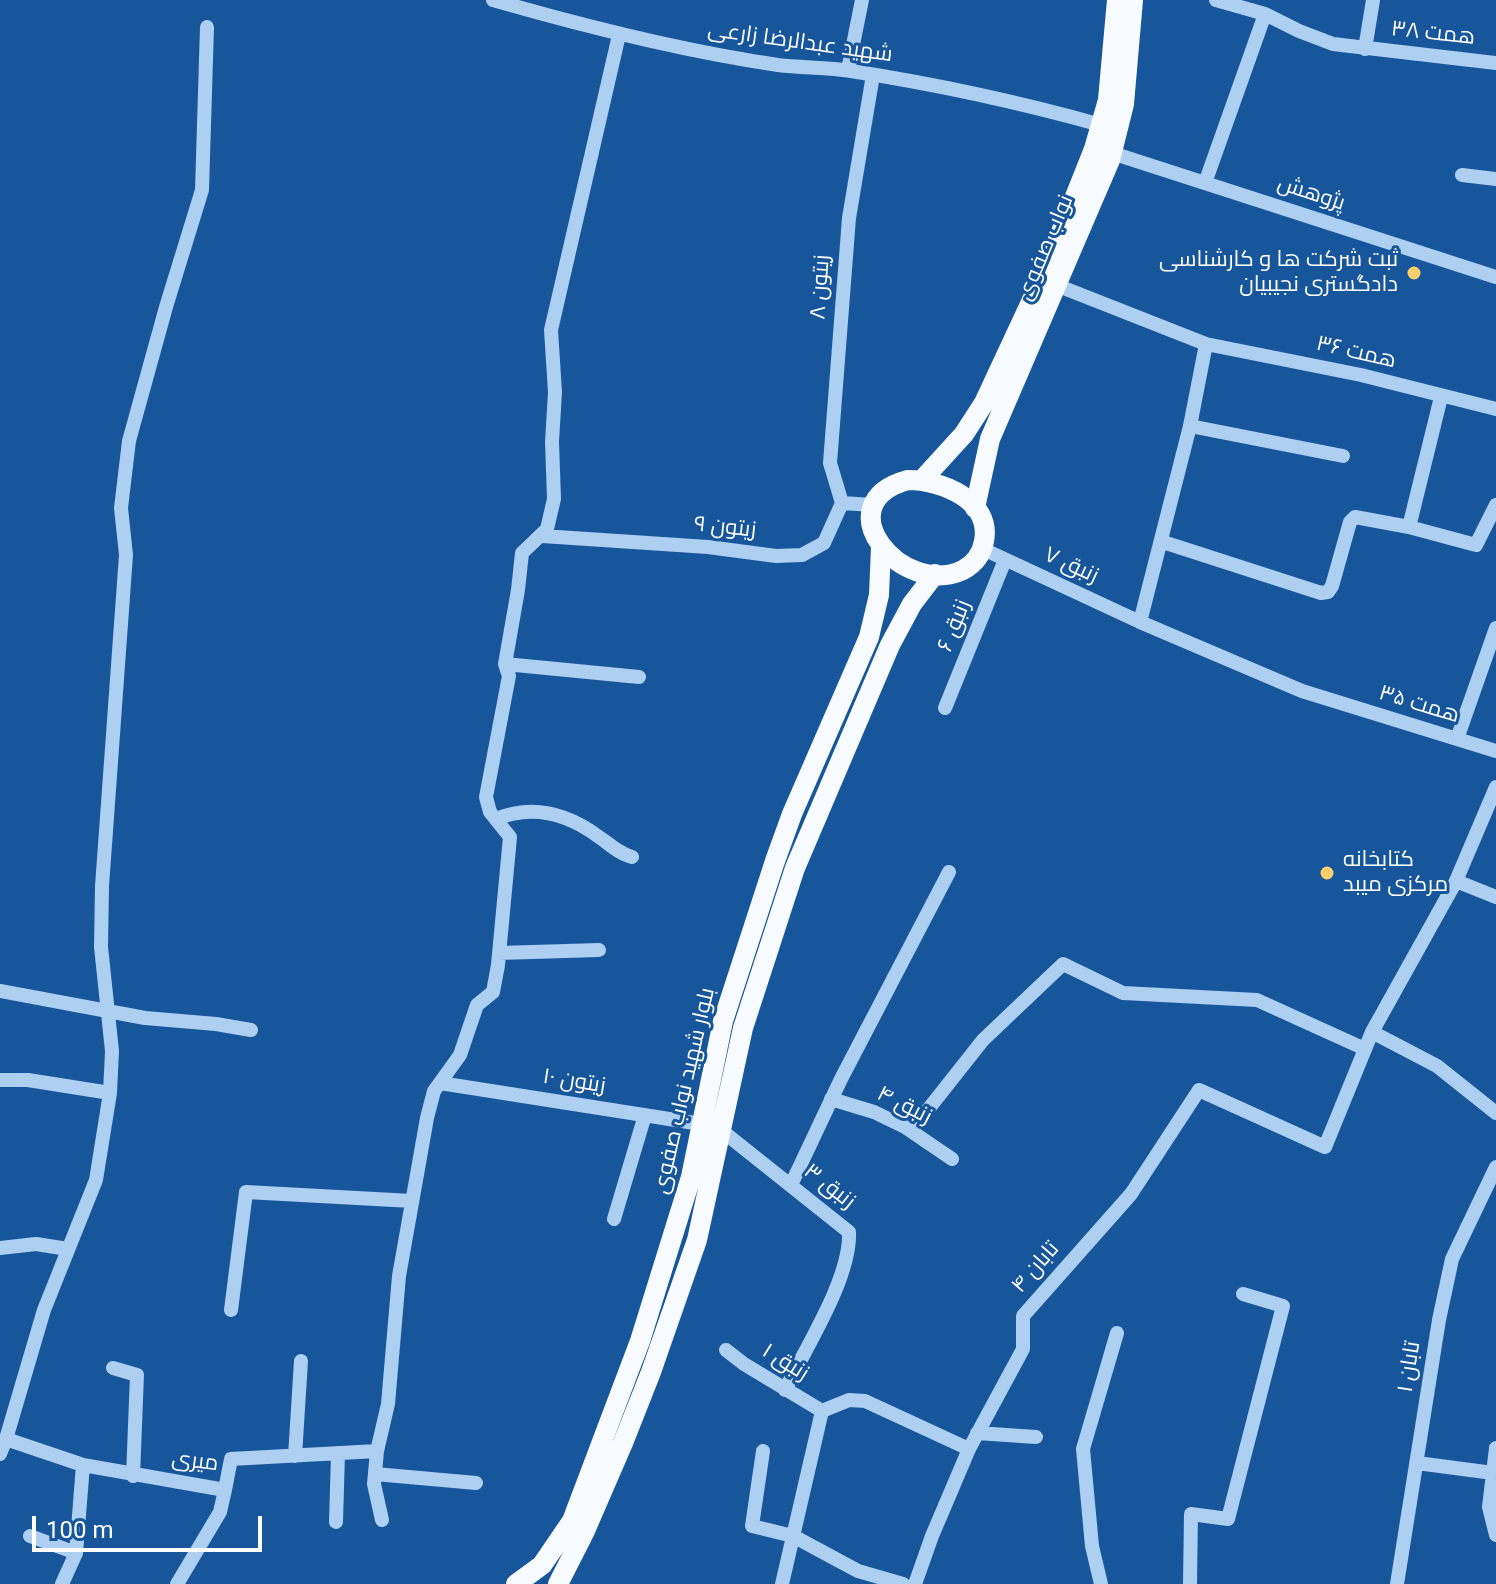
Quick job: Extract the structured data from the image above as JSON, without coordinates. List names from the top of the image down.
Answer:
{
  "streets": {
    "main road": ["نواب صفوی", "بلوار شهید نواب صفوی"],
    "street": [
      "همت ۳۸",
      "شهید عبدالرضا زارعی",
      "پژوهش",
      "زیتون ۸",
      "همت ۳۶",
      "زیتون ۹",
      "زنبق ۷",
      "زنبق ۶",
      "همت ۳۵",
      "زیتون ۱۰",
      "زنبق ۴",
      "زنبق ۳",
      "تابان ۴",
      "زنبق ۱",
      "تابان ۱",
      "میری"
    ]
  },
  "crossings": [
    ["شهید عبدالرضا زارعی", "نواب صفوی"],
    ["شهید عبدالرضا زارعی", "زیتون ۸"],
    ["پژوهش", "نواب صفوی"],
    ["نواب صفوی", "همت ۳۶"],
    ["نواب صفوی", "زنبق ۷"],
    ["نواب صفوی", "بلوار شهید نواب صفوی"],
    ["زیتون ۸", "زیتون ۹"],
    ["زنبق ۷", "زنبق ۶"],
    ["زنبق ۷", "همت ۳۵"],
    ["زنبق ۷", "بلوار شهید نواب صفوی"],
    ["زیتون ۱۰", "بلوار شهید نواب صفوی"],
    ["بلوار شهید نواب صفوی", "زنبق ۳"],
    ["زنبق ۳", "زنبق ۱"]
  ],
  "places": ["ثبت شرکت ها و کارشناسی دادگستری نجیبیان", "کتابخانه مرکزی میبد"],
  "scale_bar": "100 m"
}
